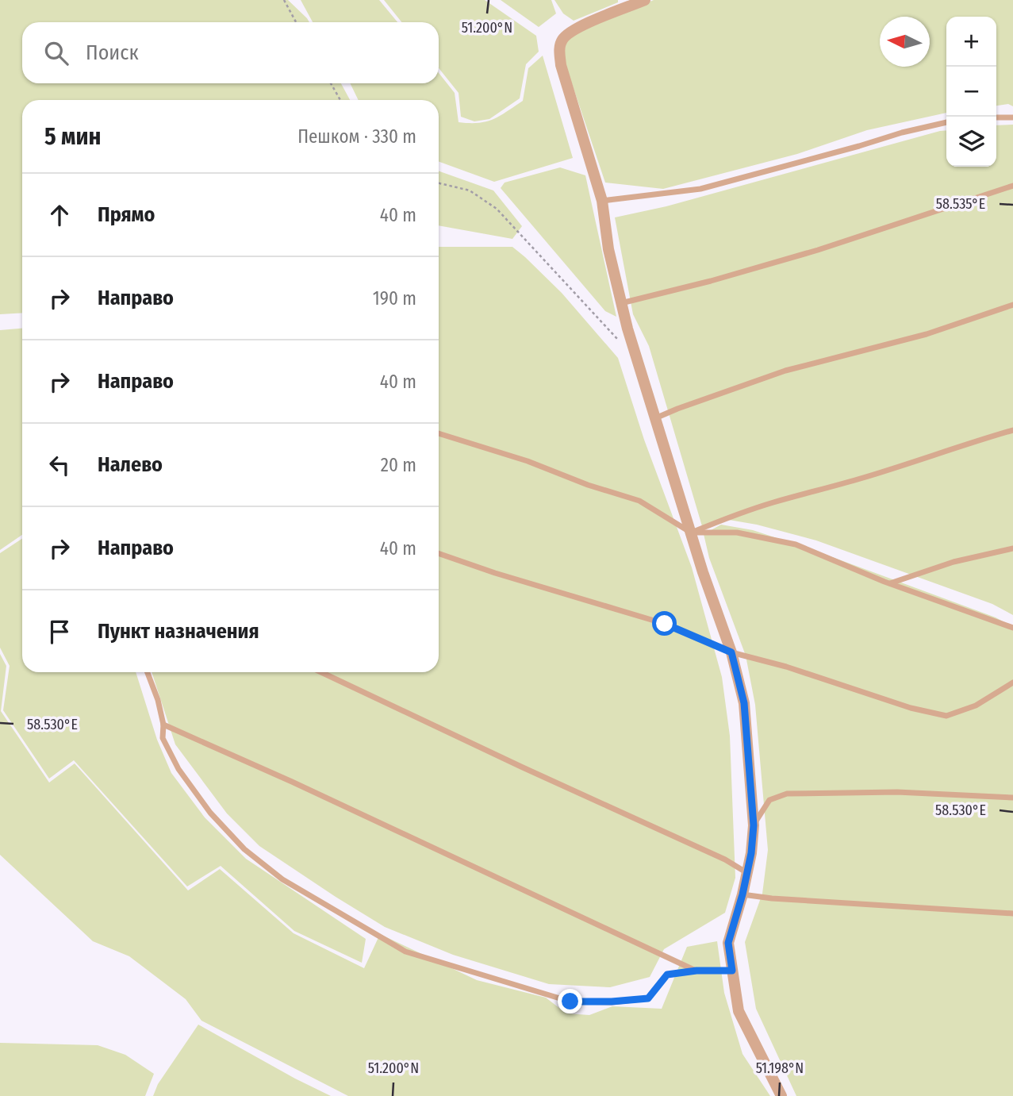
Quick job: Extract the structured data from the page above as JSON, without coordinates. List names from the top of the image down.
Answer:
{
  "north": "left",
  "page": {
    "map_buttons": ["+", "−"],
    "search": "Поиск",
    "heading": ["5 мин", "Пешком · 330 m"],
    "list": [
      ["Прямо", "40 m"],
      ["Направо", "190 m"],
      ["Направо", "40 m"],
      ["Налево", "20 m"],
      ["Направо", "40 m"],
      "Пункт назначения"
    ]
  },
  "coordinates": [
    "51.200°N",
    "58.535°E",
    "58.530°E",
    "51.198°N"
  ]
}
